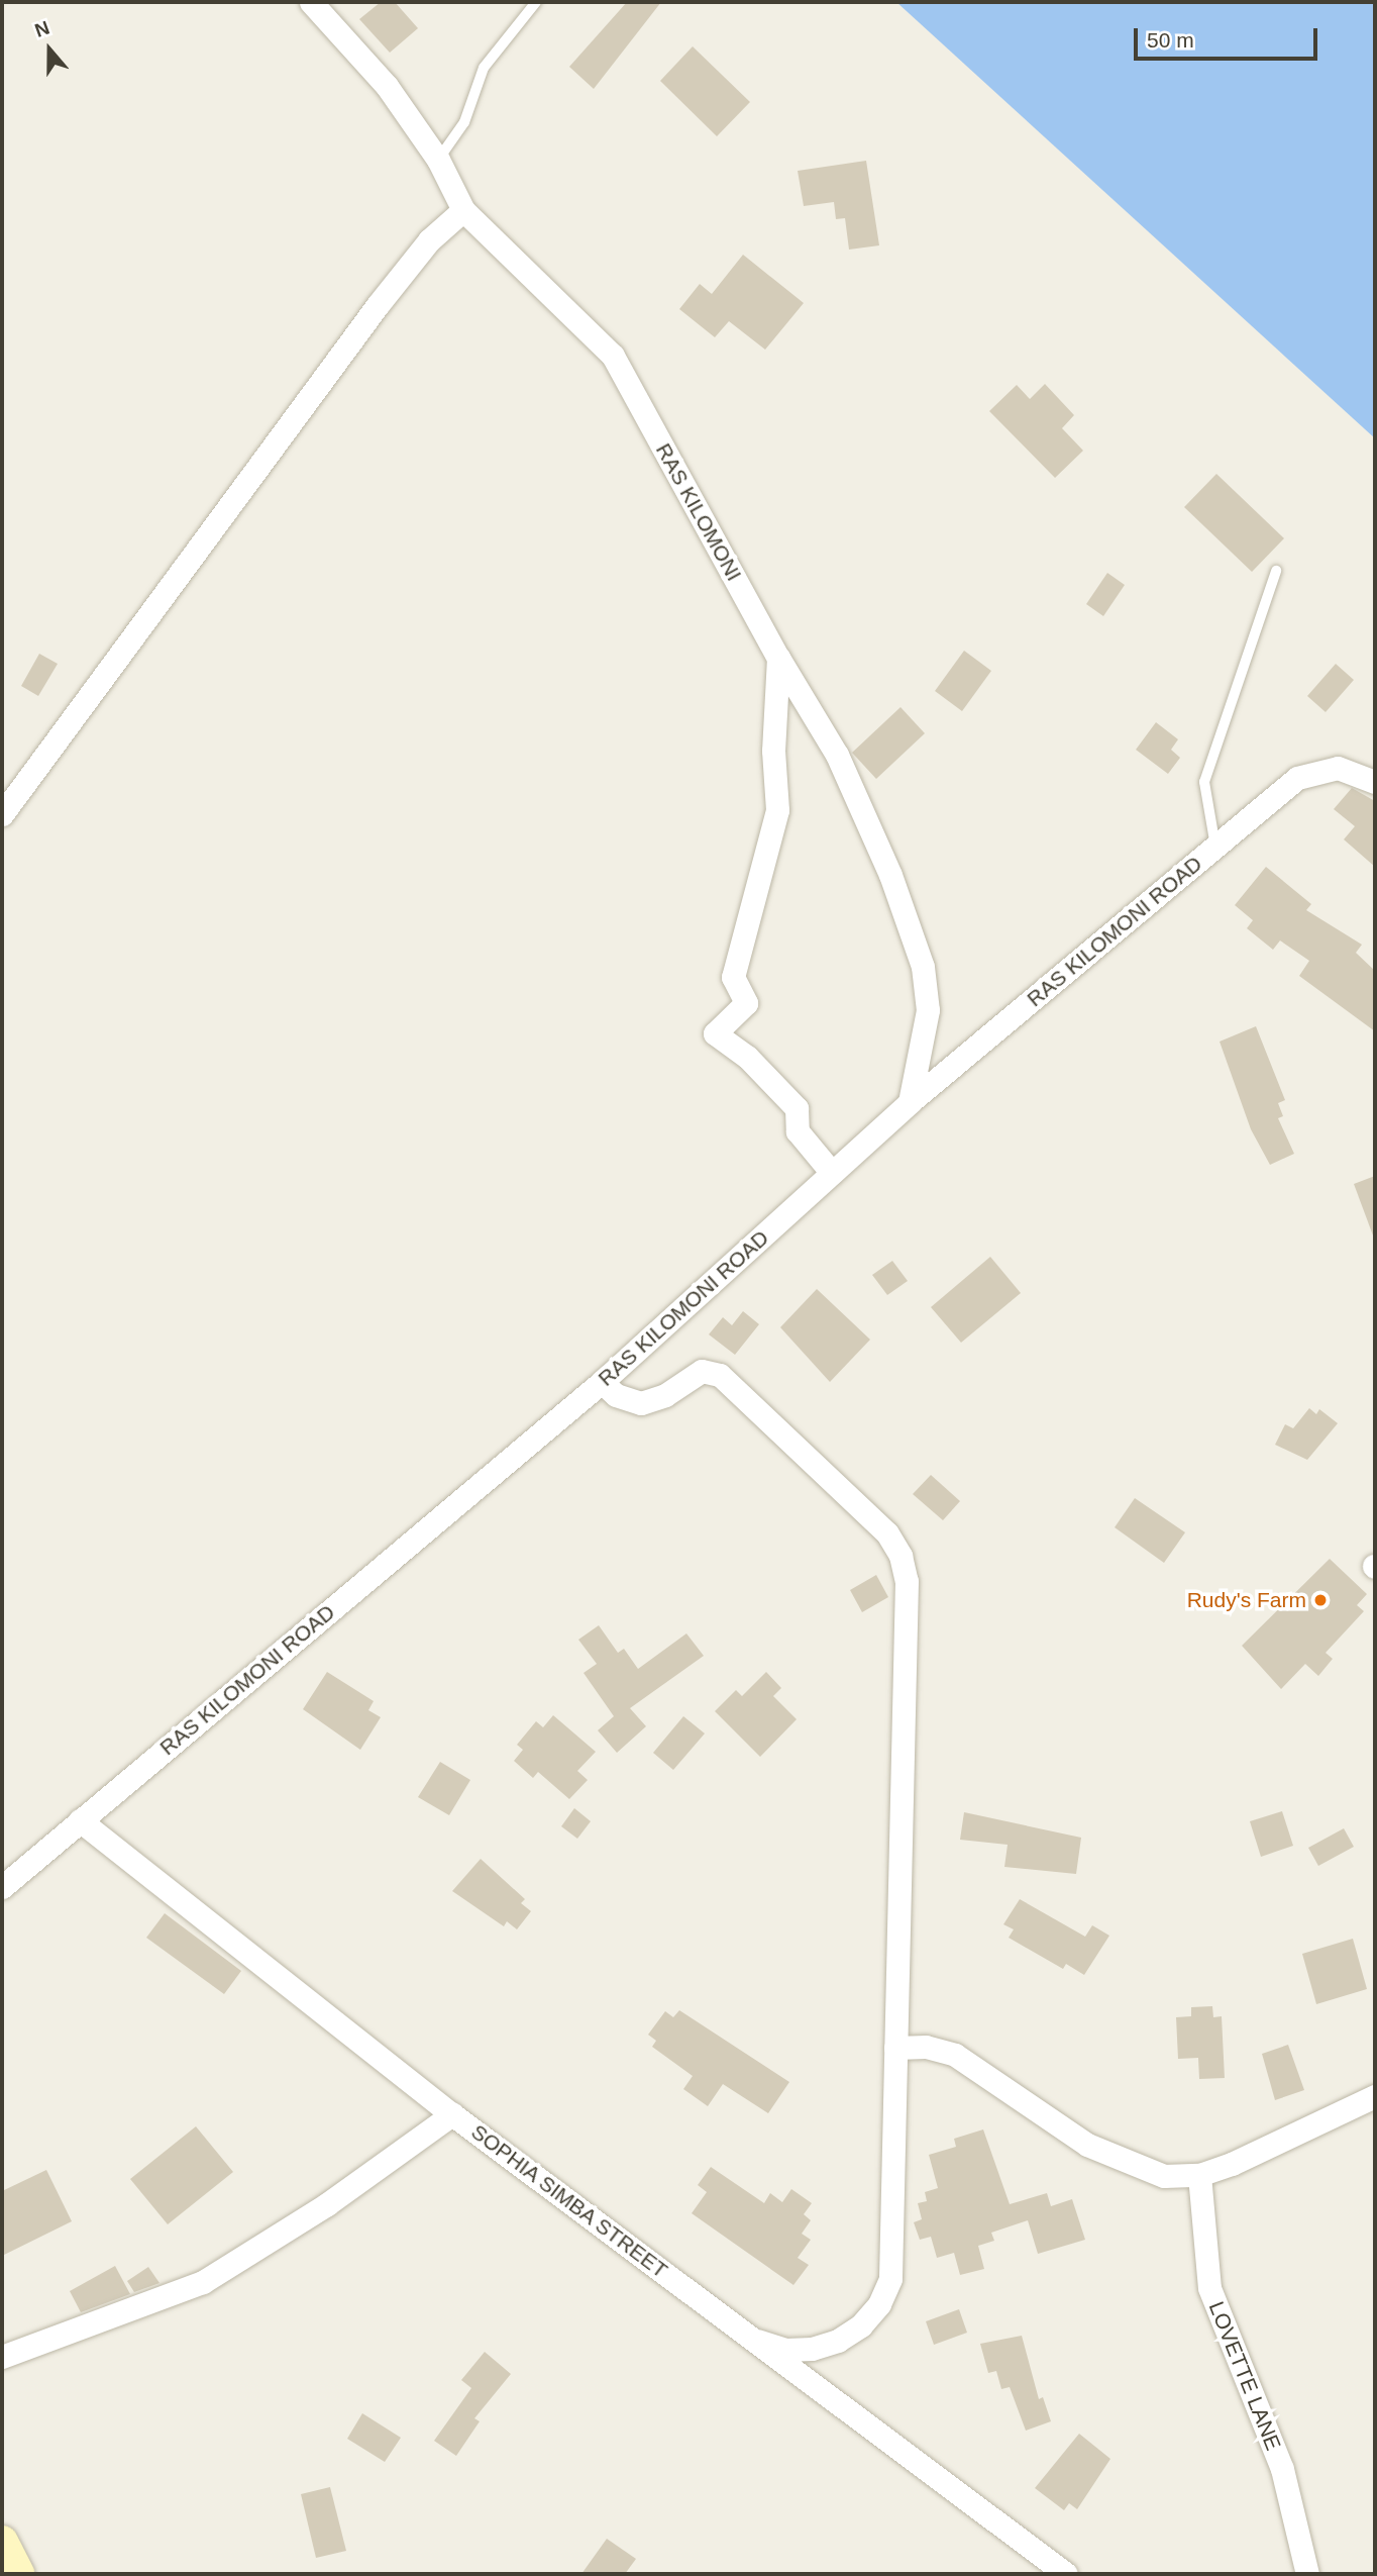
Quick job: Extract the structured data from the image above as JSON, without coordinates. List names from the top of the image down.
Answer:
{
  "streets": {
    "street": [
      "RAS KILOMONI",
      "RAS KILOMONI ROAD",
      "SOPHIA SIMBA STREET",
      "LOVETTE LANE"
    ]
  },
  "crossings": [
    ["RAS KILOMONI", "RAS KILOMONI ROAD"],
    ["RAS KILOMONI ROAD", "SOPHIA SIMBA STREET"]
  ],
  "places": ["Rudy's Farm"],
  "scale_bar": "50 m",
  "north": "top"
}
